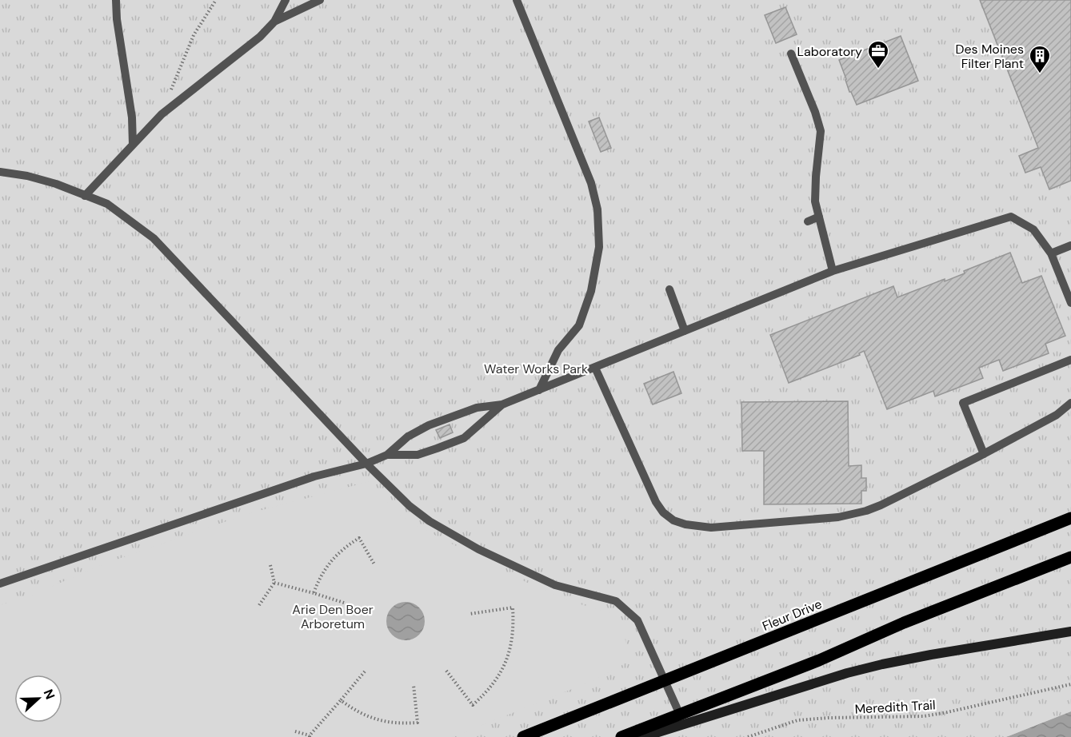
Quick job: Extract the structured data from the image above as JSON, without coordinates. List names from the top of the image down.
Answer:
{
  "streets": {
    "main road": ["Fleur Drive"],
    "path": ["Meredith Trail"]
  },
  "parks": ["Water Works Park", "Arie Den Boer Arboretum"],
  "places": {
    "office": ["Laboratory"],
    "building": ["Des Moines Filter Plant"]
  },
  "north": "right"
}
